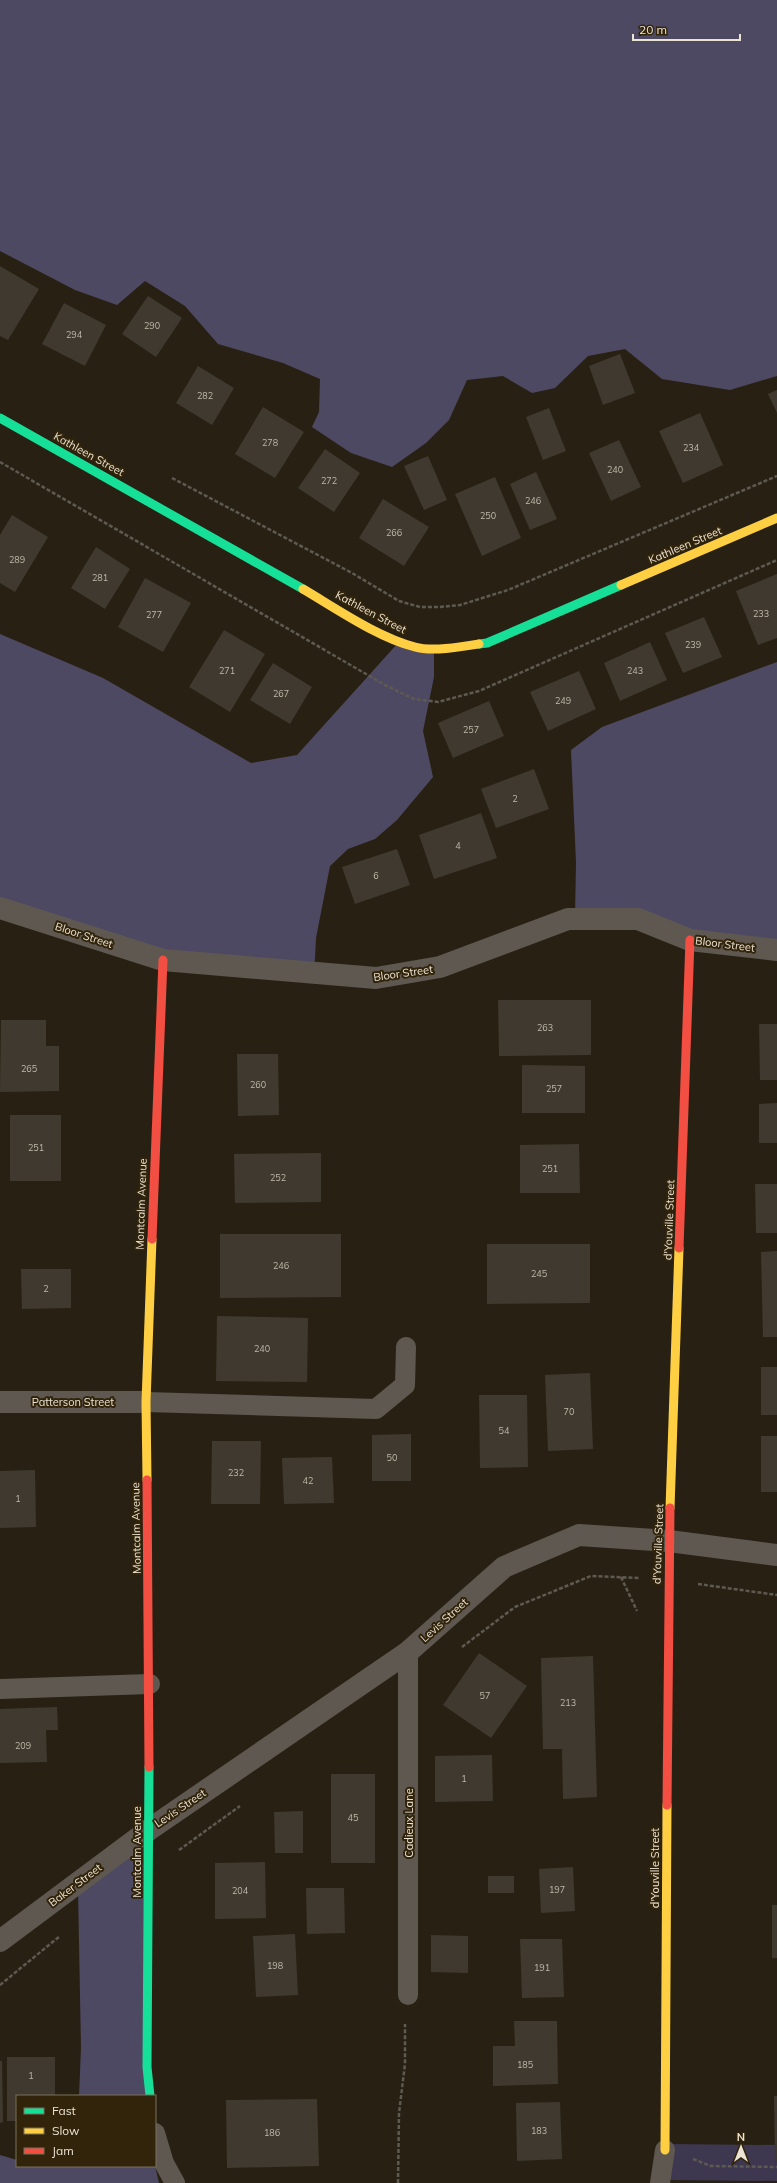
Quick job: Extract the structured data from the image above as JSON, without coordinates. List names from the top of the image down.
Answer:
{
  "streets": {
    "street": [
      "Kathleen Street",
      "Bloor Street",
      "Montcalm Avenue",
      "d'Youville Street",
      "Patterson Street",
      "Levis Street",
      "Baker Street"
    ],
    "lane": ["Cadieux Lane"]
  },
  "crossings": [
    ["Bloor Street", "Montcalm Avenue"],
    ["Bloor Street", "d'Youville Street"],
    ["Montcalm Avenue", "Patterson Street"],
    ["Montcalm Avenue", "Levis Street"],
    ["Montcalm Avenue", "Baker Street"],
    ["d'Youville Street", "Levis Street"],
    ["Levis Street", "Cadieux Lane"],
    ["Levis Street", "Baker Street"]
  ],
  "house_numbers": [
    "290",
    "294",
    "282",
    "278",
    "234",
    "240",
    "272",
    "246",
    "250",
    "266",
    "289",
    "281",
    "233",
    "277",
    "239",
    "271",
    "243",
    "267",
    "249",
    "257",
    "2",
    "4",
    "6",
    "263",
    "265",
    "260",
    "257",
    "251",
    "251",
    "252",
    "246",
    "245",
    "2",
    "240",
    "70",
    "54",
    "50",
    "232",
    "42",
    "1",
    "57",
    "213",
    "209",
    "1",
    "45",
    "197",
    "204",
    "198",
    "191",
    "185",
    "1",
    "183",
    "186"
  ],
  "legend": ["Fast", "Slow", "Jam"],
  "scale_bar": "20 m",
  "north": "top"
}
